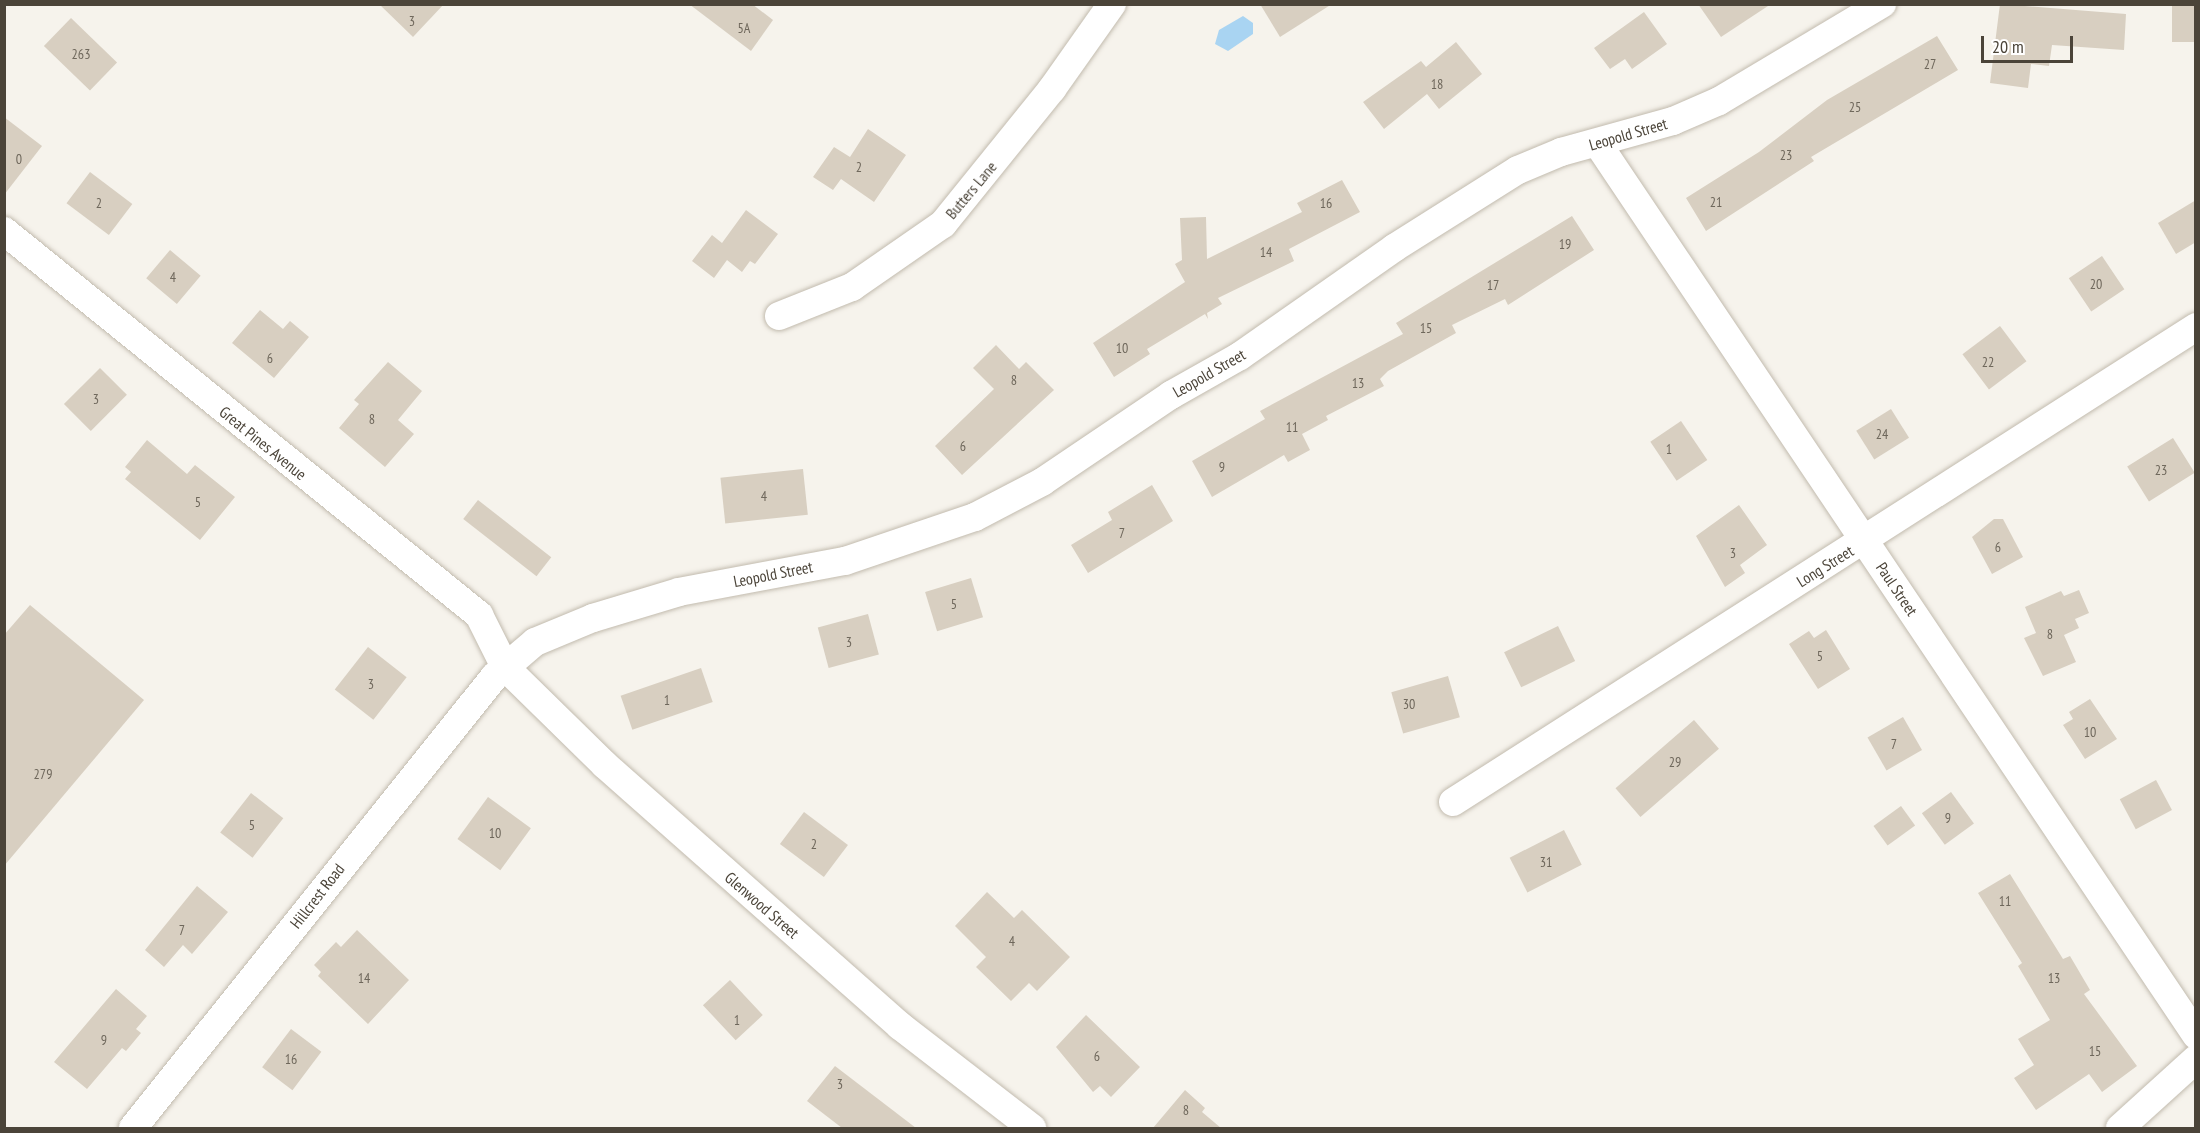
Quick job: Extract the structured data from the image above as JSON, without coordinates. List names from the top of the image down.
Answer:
{
  "streets": {
    "street": [
      "Leopold Street",
      "Butters Lane",
      "Great Pines Avenue",
      "Long Street",
      "Paul Street",
      "Hillcrest Road",
      "Glenwood Street"
    ]
  },
  "crossings": [
    ["Leopold Street", "Great Pines Avenue"],
    ["Leopold Street", "Paul Street"],
    ["Leopold Street", "Hillcrest Road"],
    ["Leopold Street", "Glenwood Street"],
    ["Great Pines Avenue", "Hillcrest Road"],
    ["Great Pines Avenue", "Glenwood Street"],
    ["Long Street", "Paul Street"],
    ["Hillcrest Road", "Glenwood Street"]
  ],
  "house_numbers": [
    "3",
    "5A",
    "263",
    "27",
    "18",
    "25",
    "23",
    "0",
    "2",
    "21",
    "2",
    "16",
    "19",
    "14",
    "4",
    "20",
    "17",
    "15",
    "10",
    "6",
    "22",
    "8",
    "13",
    "3",
    "8",
    "11",
    "24",
    "6",
    "1",
    "9",
    "23",
    "4",
    "5",
    "7",
    "6",
    "3",
    "5",
    "8",
    "3",
    "5",
    "3",
    "1",
    "30",
    "10",
    "7",
    "29",
    "279",
    "9",
    "5",
    "10",
    "2",
    "31",
    "11",
    "7",
    "4",
    "14",
    "13",
    "1",
    "9",
    "15",
    "6",
    "16",
    "3",
    "8"
  ],
  "scale_bar": "20 m"
}
